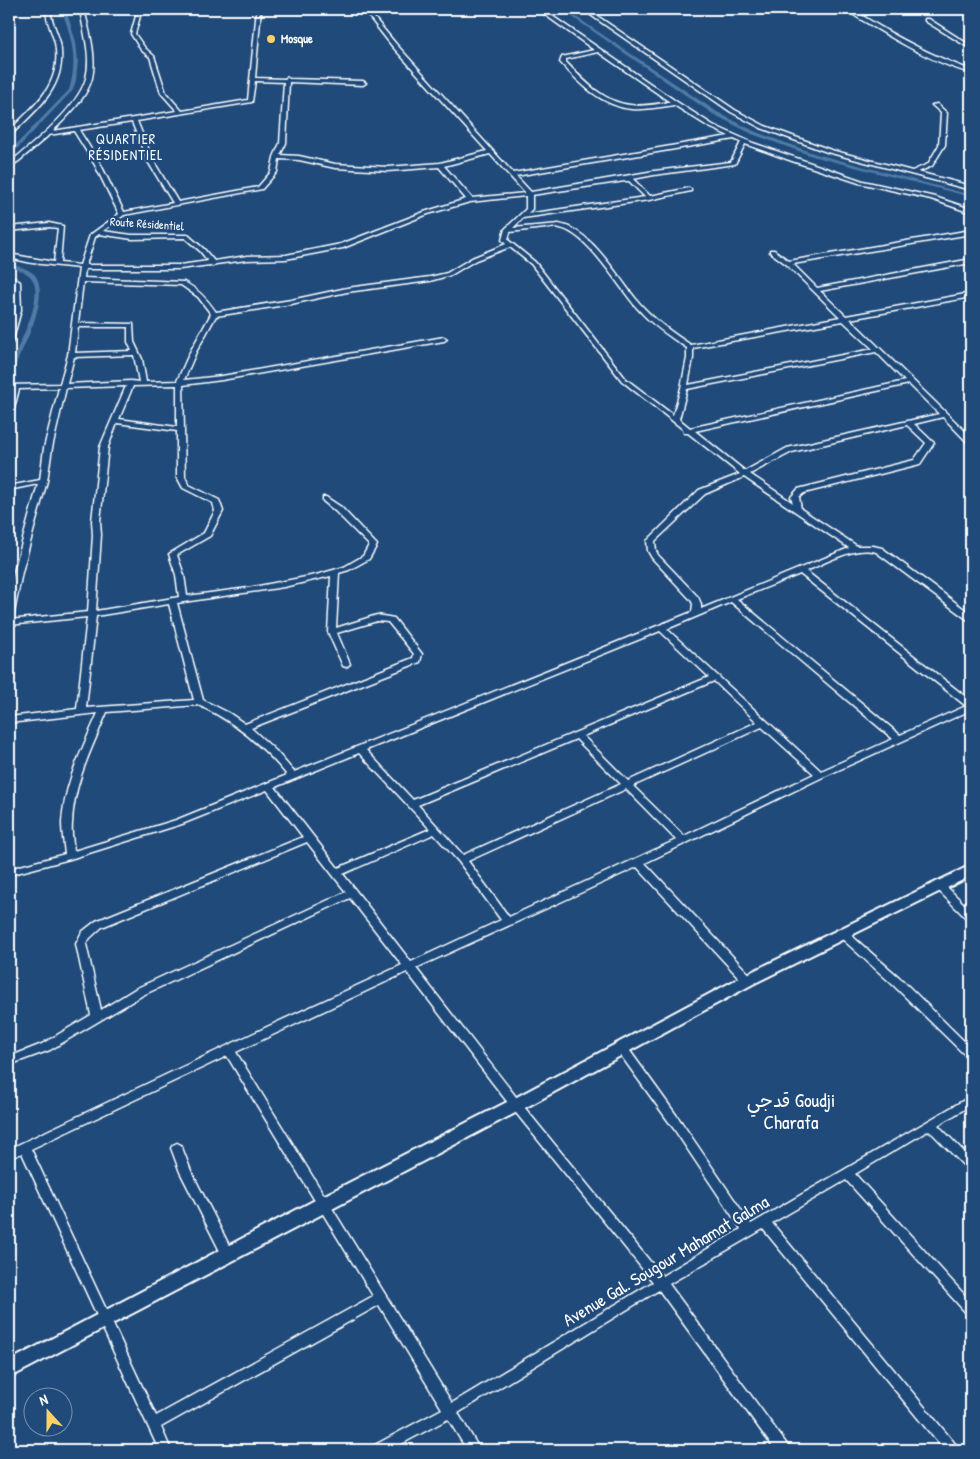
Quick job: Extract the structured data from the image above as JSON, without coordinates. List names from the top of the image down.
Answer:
{
  "streets": {
    "street": ["Route Résidentiel", "Avenue Gal. Sougour Mahamat Galma"]
  },
  "districts": ["QUARTIER RÉSIDENTIEL", "قدجي Goudji Charafa"],
  "places": ["Mosque"],
  "north": "top"
}
